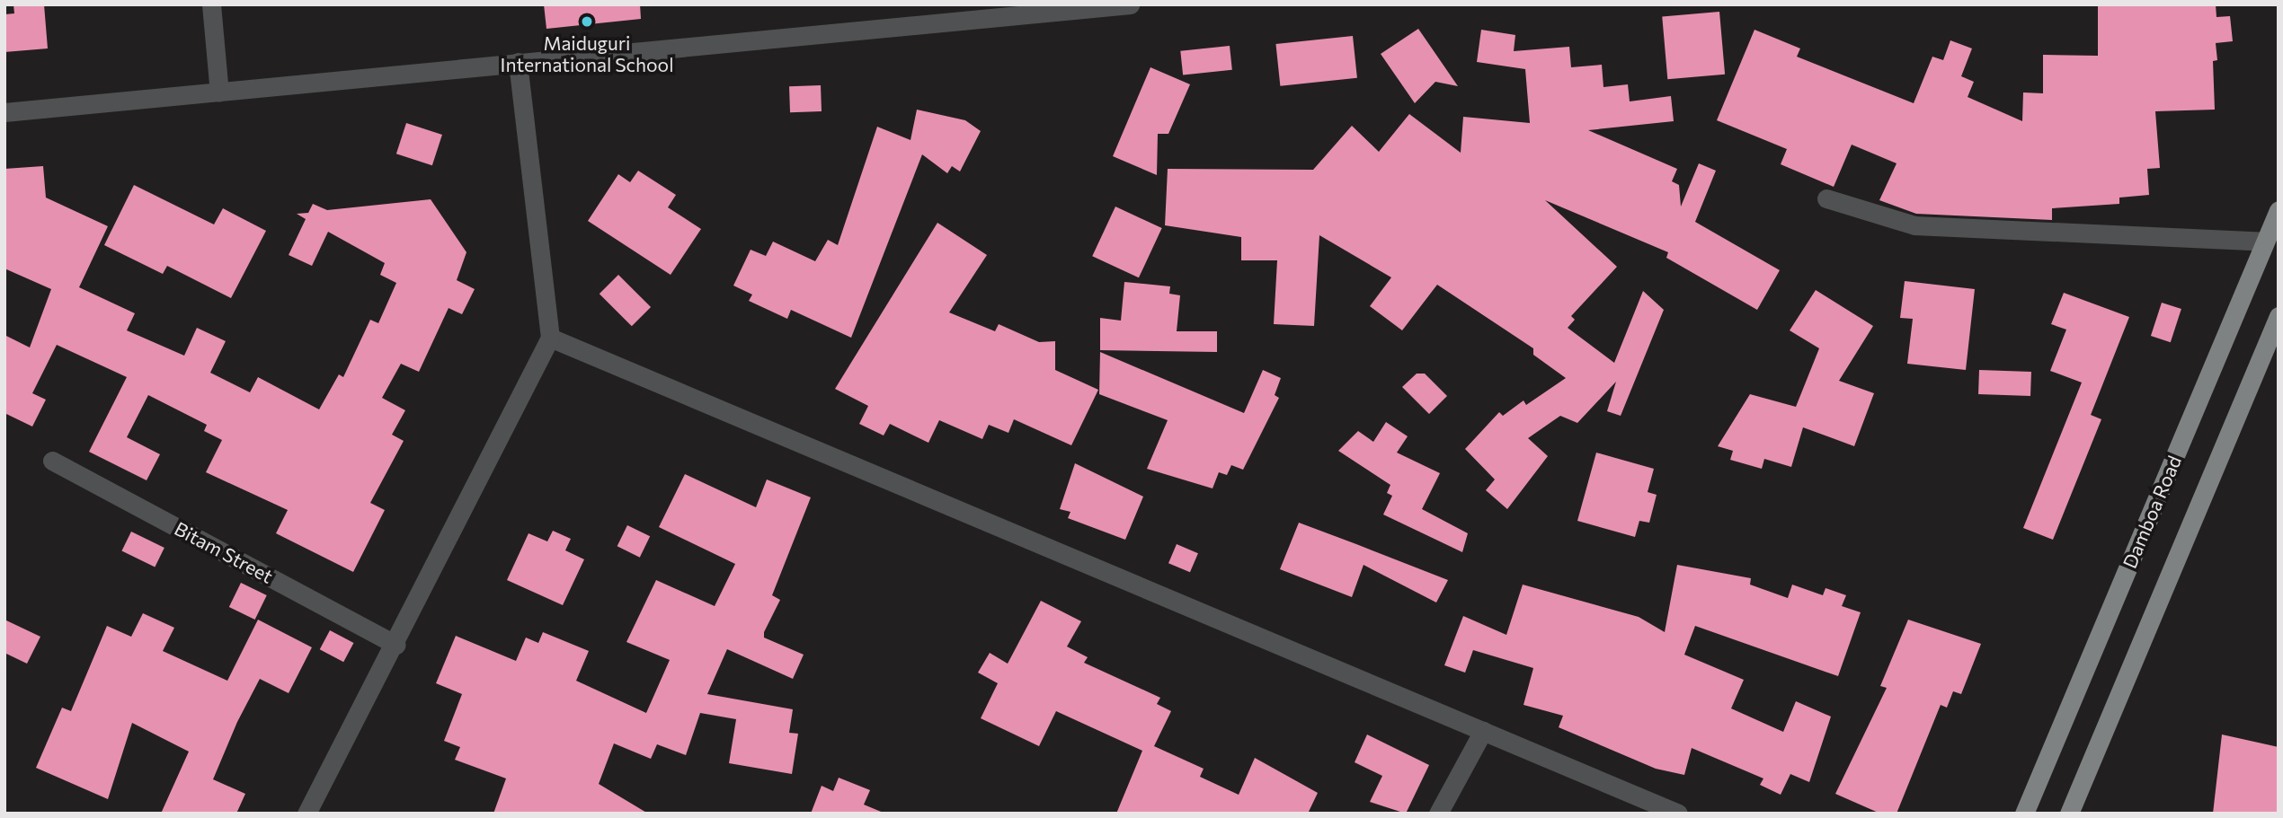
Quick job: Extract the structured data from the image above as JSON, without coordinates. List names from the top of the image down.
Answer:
{
  "streets": {
    "main road": ["Damboa Road"],
    "street": ["Bitam Street"]
  },
  "places": ["Maiduguri International School"]
}
